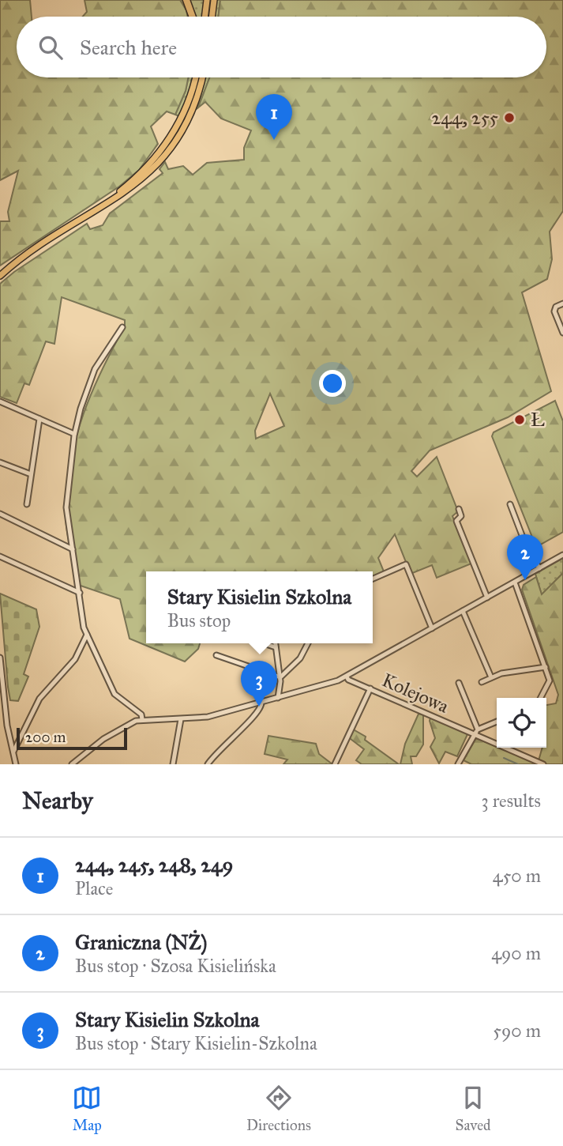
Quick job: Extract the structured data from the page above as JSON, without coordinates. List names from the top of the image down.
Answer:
{
  "streets": {
    "street": ["Kolejowa"]
  },
  "places": ["244, 255", "Ł"],
  "scale_bar": "200 m",
  "page": {
    "search": "Search here",
    "pins": ["1", "2", "3"],
    "popup": ["Stary Kisielin Szkolna", "Bus stop"],
    "scale": "200 m",
    "heading": ["Nearby", "3 results"],
    "list": [
      {
        "mark": "1",
        "name": "244, 245, 248, 249",
        "note": "Place",
        "value": "450 m"
      },
      {
        "mark": "2",
        "name": "Graniczna (NŻ)",
        "note": "Bus stop · Szosa Kisielińska",
        "value": "490 m"
      },
      {
        "mark": "3",
        "name": "Stary Kisielin Szkolna",
        "note": "Bus stop · Stary Kisielin-Szkolna",
        "value": "590 m"
      }
    ],
    "nav": ["Map", "Directions", "Saved"]
  }
}
